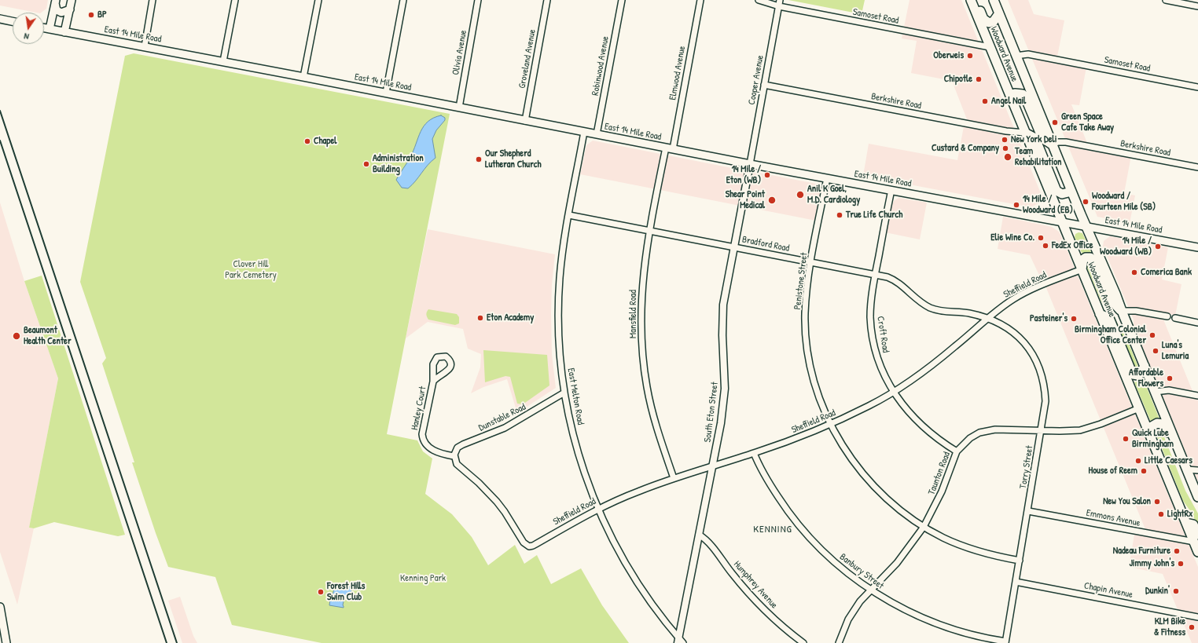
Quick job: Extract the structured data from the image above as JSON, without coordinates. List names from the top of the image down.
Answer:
{
  "streets": {
    "main road": ["East 14 Mile Road", "Woodward Avenue"],
    "street": [
      "Samoset Road",
      "Olivia Avenue",
      "Groveland Avenue",
      "Robinwood Avenue",
      "Elmwood Avenue",
      "Cooper Avenue",
      "Berkshire Road",
      "Bradford Road",
      "Penistone Street",
      "Sheffield Road",
      "Mansfield Road",
      "Croft Road",
      "East Melton Road",
      "Hanley Court",
      "South Eton Street",
      "Dunstable Road",
      "Torry Street",
      "Taunton Road",
      "Emmons Avenue",
      "Banbury Street",
      "Humphrey Avenue",
      "Chapin Avenue"
    ]
  },
  "crossings": [
    ["Samoset Road", "Woodward Avenue"],
    ["Samoset Road", "Cooper Avenue"],
    ["East 14 Mile Road", "Olivia Avenue"],
    ["East 14 Mile Road", "Woodward Avenue"],
    ["East 14 Mile Road", "Groveland Avenue"],
    ["East 14 Mile Road", "Robinwood Avenue"],
    ["East 14 Mile Road", "Elmwood Avenue"],
    ["East 14 Mile Road", "Cooper Avenue"],
    ["East 14 Mile Road", "Penistone Street"],
    ["East 14 Mile Road", "Mansfield Road"],
    ["East 14 Mile Road", "Croft Road"],
    ["East 14 Mile Road", "East Melton Road"],
    ["East 14 Mile Road", "South Eton Street"],
    ["Woodward Avenue", "Berkshire Road"],
    ["Woodward Avenue", "Sheffield Road"],
    ["Woodward Avenue", "Taunton Road"],
    ["Woodward Avenue", "Emmons Avenue"],
    ["Elmwood Avenue", "Mansfield Road"],
    ["Cooper Avenue", "Berkshire Road"],
    ["Cooper Avenue", "South Eton Street"],
    ["Bradford Road", "Penistone Street"],
    ["Bradford Road", "Sheffield Road"],
    ["Bradford Road", "Mansfield Road"],
    ["Bradford Road", "Croft Road"],
    ["Bradford Road", "East Melton Road"],
    ["Bradford Road", "South Eton Street"],
    ["Bradford Road", "Torry Street"],
    ["Penistone Street", "Sheffield Road"],
    ["Penistone Street", "Torry Street"],
    ["Penistone Street", "Taunton Road"],
    ["Sheffield Road", "Mansfield Road"],
    ["Sheffield Road", "Croft Road"],
    ["Sheffield Road", "East Melton Road"],
    ["Sheffield Road", "Hanley Court"],
    ["Sheffield Road", "South Eton Street"],
    ["Sheffield Road", "Dunstable Road"],
    ["Sheffield Road", "Torry Street"],
    ["Sheffield Road", "Banbury Street"],
    ["Croft Road", "Taunton Road"],
    ["East Melton Road", "South Eton Street"],
    ["East Melton Road", "Dunstable Road"],
    ["Hanley Court", "Dunstable Road"],
    ["South Eton Street", "Humphrey Avenue"],
    ["Torry Street", "Taunton Road"],
    ["Torry Street", "Emmons Avenue"],
    ["Torry Street", "Banbury Street"],
    ["Torry Street", "Chapin Avenue"],
    ["Taunton Road", "Banbury Street"]
  ],
  "districts": ["KENNING"],
  "parks": ["Clover Hill Park Cemetery", "Kenning Park"],
  "places": [
    "BP",
    "Oberweis",
    "Chipotle",
    "Angel Nail",
    "Green Space Cafe Take Away",
    "New York Deli",
    "Chapel",
    "Custard & Company",
    "Team Rehabilitation",
    "Our Shepherd Lutheran Church",
    "Administration Building",
    "14 Mile / Eton (WB)",
    "Anil K Goel, M.D. Cardiology",
    "Shear Point Medical",
    "Woodward / Fourteen Mile (SB)",
    "14 Mile / Woodward (EB)",
    "True Life Church",
    "Elie Wine Co.",
    "FedEx Office",
    "14 Mile / Woodward (WB)",
    "Comerica Bank",
    "Eton Academy",
    "Pasteiner's",
    "Birmingham Colonial Office Center",
    "Beaumont Health Center",
    "Luna's Lemuria",
    "Affordable Flowers",
    "Quick Lube Birmingham",
    "Little Caesars",
    "House of Reem",
    "New You Salon",
    "LightRx",
    "Nadeau Furniture",
    "Jimmy John's",
    "Dunkin'",
    "Forest Hills Swim Club",
    "KLM Bike & Fitness"
  ],
  "north": "bottom"
}
